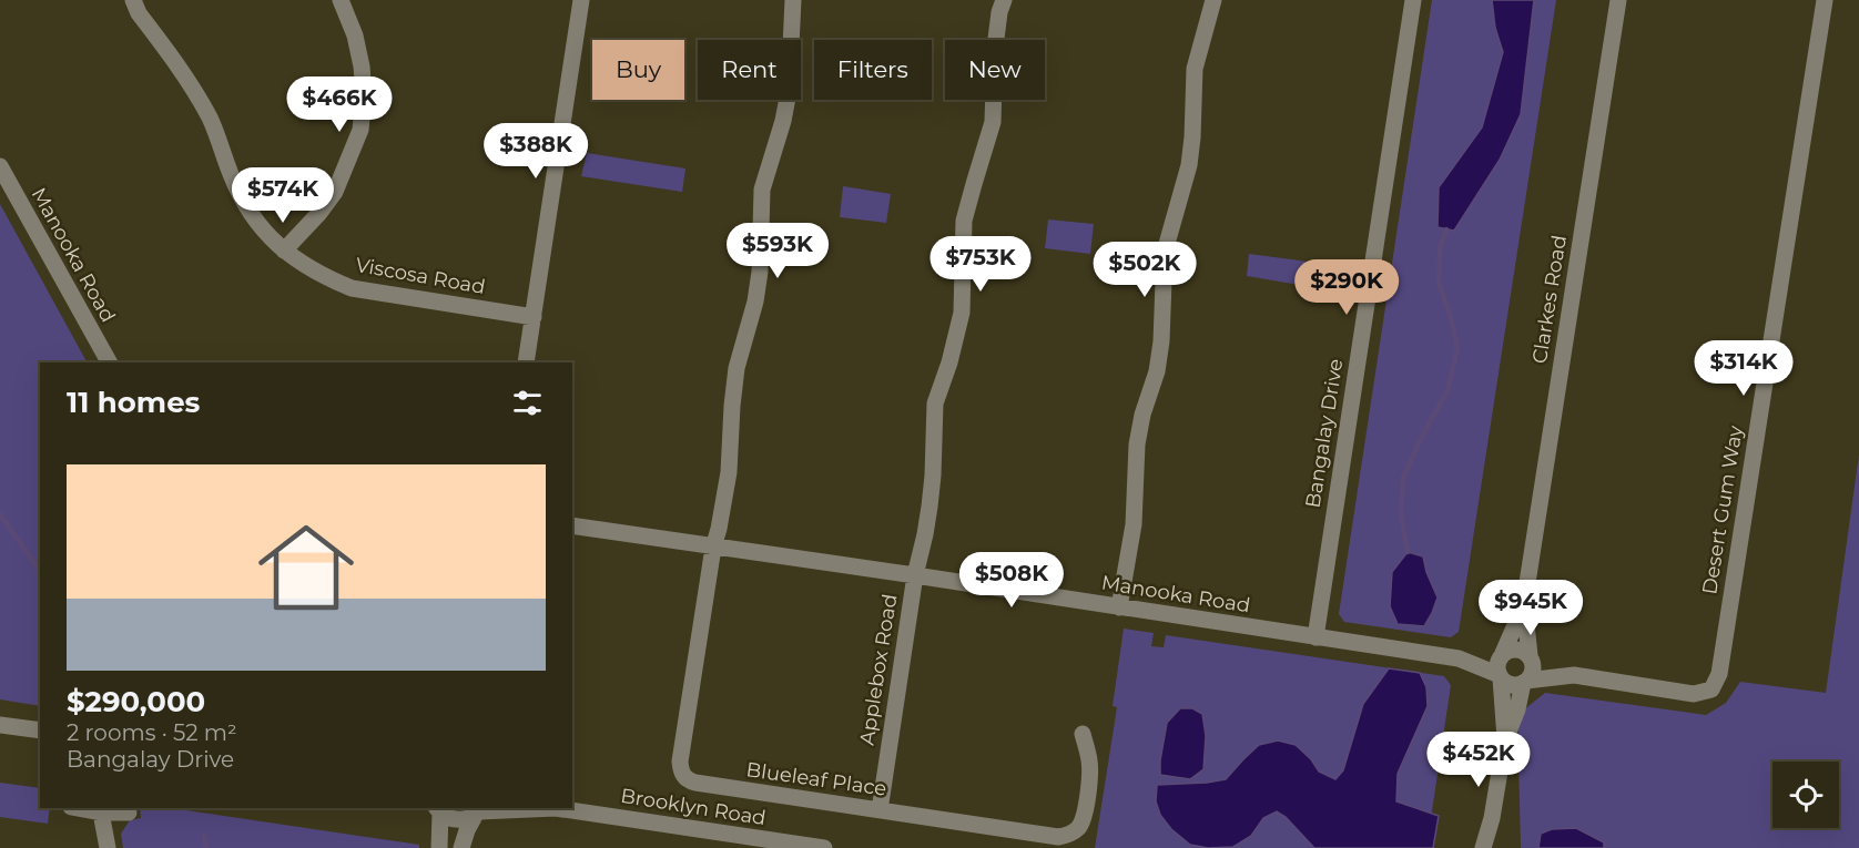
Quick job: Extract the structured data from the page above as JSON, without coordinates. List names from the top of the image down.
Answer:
{
  "streets": {
    "street": [
      "Manooka Road",
      "Viscosa Road",
      "Clarkes Road",
      "Bangalay Drive",
      "Desert Gum Way",
      "Applebox Road",
      "Blueleaf Place",
      "Brooklyn Road"
    ]
  },
  "crossings": [
    ["Manooka Road", "Clarkes Road"],
    ["Manooka Road", "Bangalay Drive"],
    ["Manooka Road", "Desert Gum Way"],
    ["Manooka Road", "Applebox Road"],
    ["Manooka Road", "Blueleaf Place"],
    ["Clarkes Road", "Desert Gum Way"],
    ["Applebox Road", "Blueleaf Place"]
  ],
  "page": {
    "chip": [
      "Buy",
      "Rent",
      "Filters",
      "New"
    ],
    "price": [
      "$466K",
      "$388K",
      "$574K",
      "$593K",
      "$753K",
      "$502K",
      "$290K",
      "$314K",
      "$508K",
      "$945K",
      "$452K"
    ],
    "heading": "11 homes",
    "list": [
      {
        "name": "$290,000",
        "note": "2 rooms · 52 m² · Bangalay Drive"
      }
    ]
  }
}
